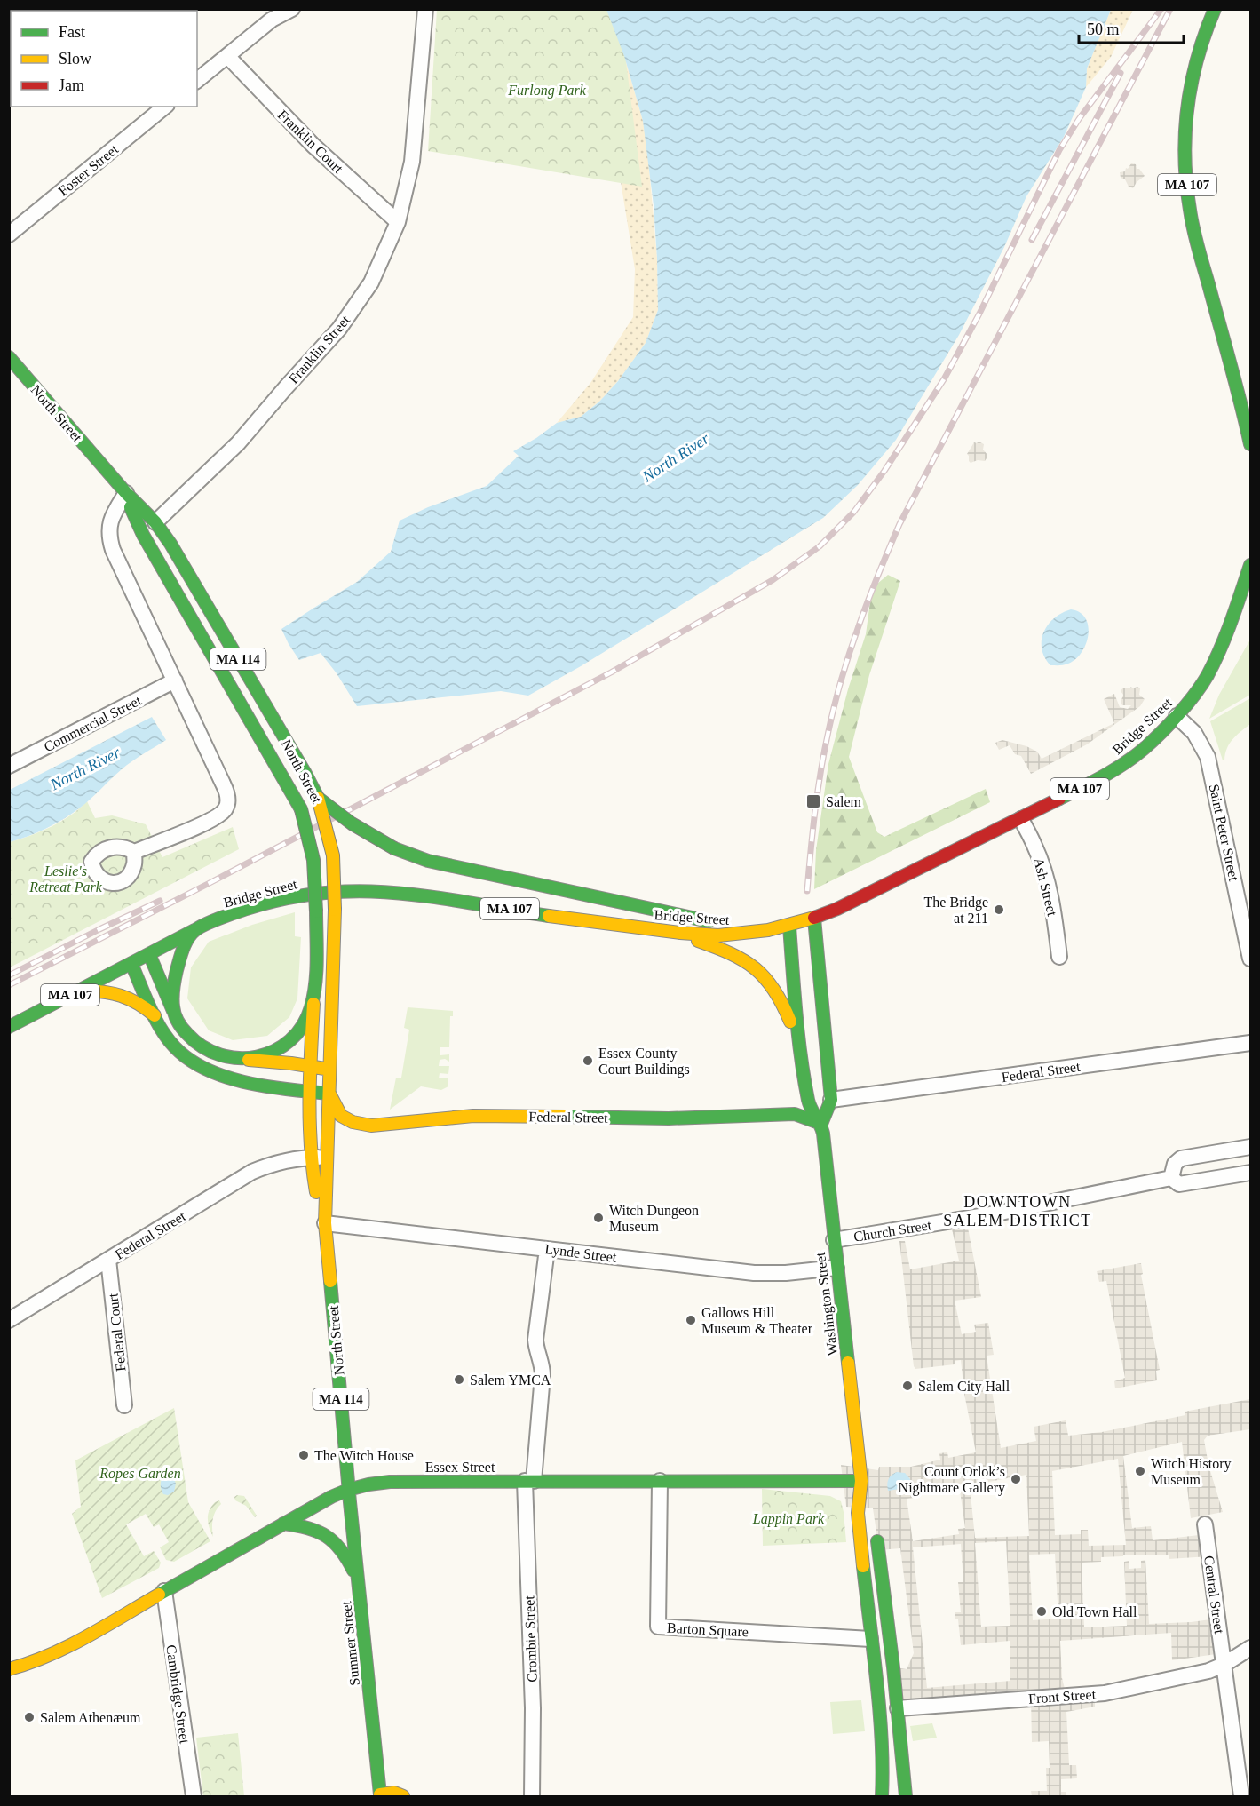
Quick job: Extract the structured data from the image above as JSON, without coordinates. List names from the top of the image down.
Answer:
{
  "streets": {
    "main road": [
      "MA 107",
      "North Street",
      "MA 114",
      "Bridge Street",
      "Federal Street",
      "Washington Street",
      "Essex Street",
      "Summer Street"
    ],
    "street": [
      "Franklin Court",
      "Foster Street",
      "Franklin Street",
      "Commercial Street",
      "Saint Peter Street",
      "Ash Street",
      "Church Street",
      "Lynde Street",
      "Federal Court",
      "Central Street",
      "Barton Square",
      "Crombie Street",
      "Cambridge Street",
      "Front Street"
    ]
  },
  "crossings": [
    ["Franklin Court", "Franklin Street"],
    ["Franklin Street", "North Street"],
    ["North Street", "Federal Street"],
    ["North Street", "Lynde Street"],
    ["North Street", "Essex Street"],
    ["North Street", "Summer Street"],
    ["Bridge Street", "Saint Peter Street"],
    ["Bridge Street", "Ash Street"],
    ["Bridge Street", "Washington Street"],
    ["Federal Street", "Washington Street"],
    ["Federal Street", "Federal Court"],
    ["Church Street", "Washington Street"],
    ["Lynde Street", "Washington Street"],
    ["Lynde Street", "Crombie Street"],
    ["Washington Street", "Essex Street"],
    ["Washington Street", "Barton Square"],
    ["Essex Street", "Barton Square"],
    ["Essex Street", "Crombie Street"],
    ["Essex Street", "Summer Street"],
    ["Essex Street", "Cambridge Street"],
    ["Central Street", "Front Street"]
  ],
  "districts": ["DOWNTOWN SALEM DISTRICT"],
  "water": ["North River"],
  "parks": [
    "Furlong Park",
    "Leslie's Retreat Park",
    "Ropes Garden",
    "Lappin Park"
  ],
  "places": {
    "transit": ["Salem"],
    "other": [
      "The Bridge at 211",
      "Essex County Court Buildings",
      "Witch Dungeon Museum",
      "Gallows Hill Museum & Theater",
      "Salem YMCA",
      "Salem City Hall",
      "The Witch House",
      "Witch History Museum",
      "Count Orlok’s Nightmare Gallery",
      "Old Town Hall",
      "Salem Athenæum"
    ]
  },
  "legend": ["Fast", "Slow", "Jam"],
  "scale_bar": "50 m"
}
